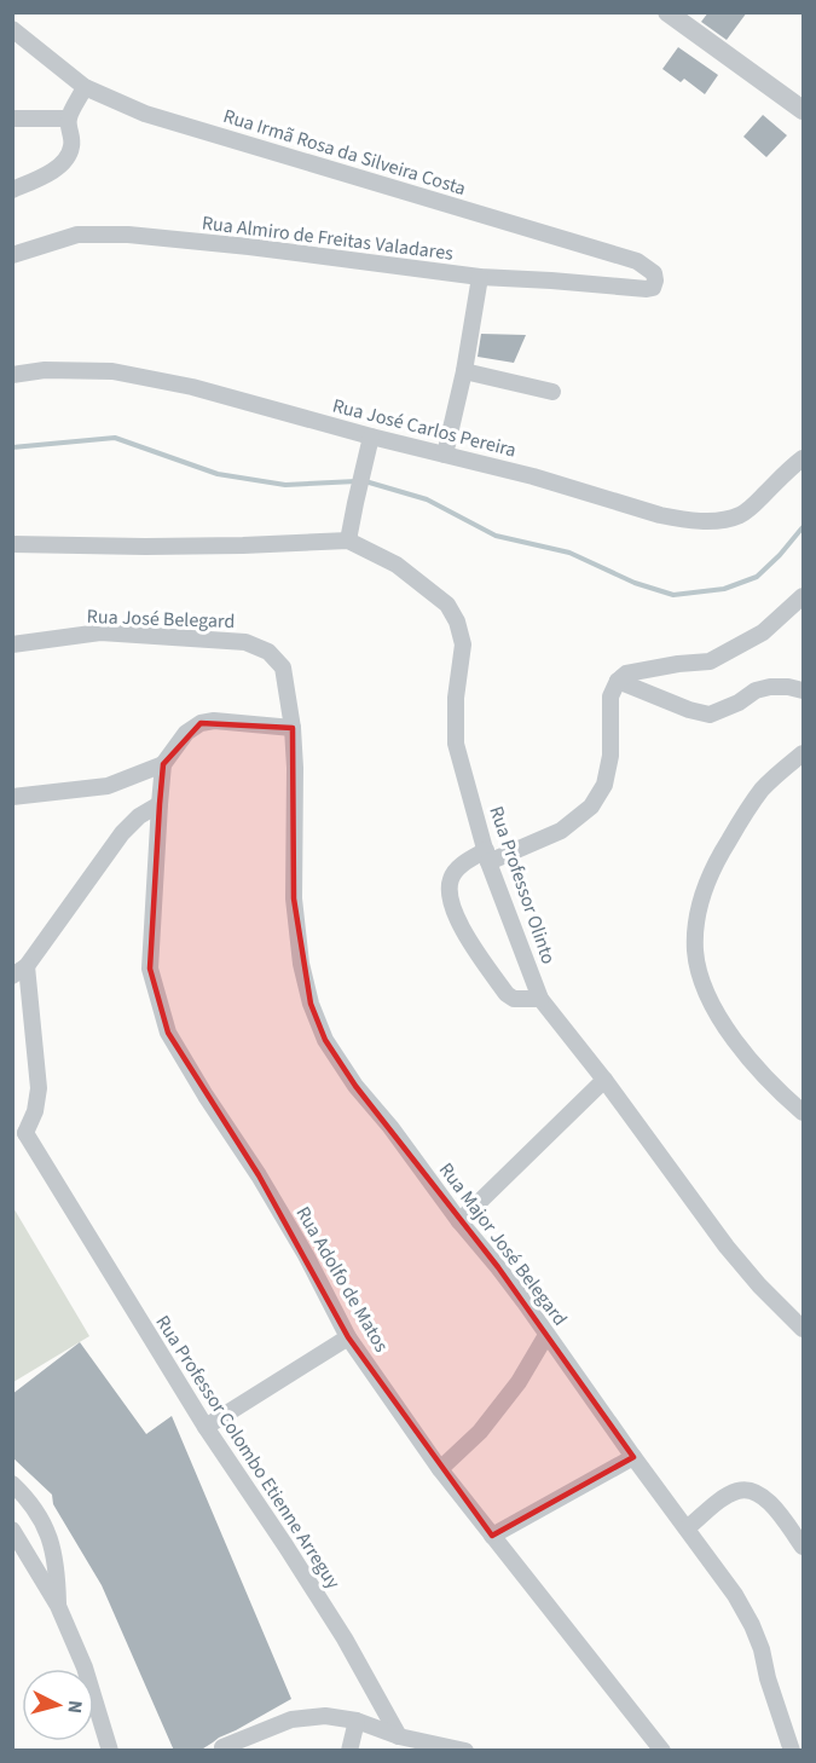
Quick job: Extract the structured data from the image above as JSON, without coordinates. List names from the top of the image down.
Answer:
{
  "streets": {
    "street": [
      "Rua Irmã Rosa da Silveira Costa",
      "Rua Almiro de Freitas Valadares",
      "Rua José Carlos Pereira",
      "Rua José Belegard",
      "Rua Professor Olinto",
      "Rua Major José Belegard",
      "Rua Adolfo de Matos",
      "Rua Professor Colombo Etienne Arreguy"
    ]
  },
  "crossings": [
    ["Rua Irmã Rosa da Silveira Costa", "Rua Almiro de Freitas Valadares"],
    ["Rua José Belegard", "Rua Major José Belegard"]
  ],
  "north": "right"
}
